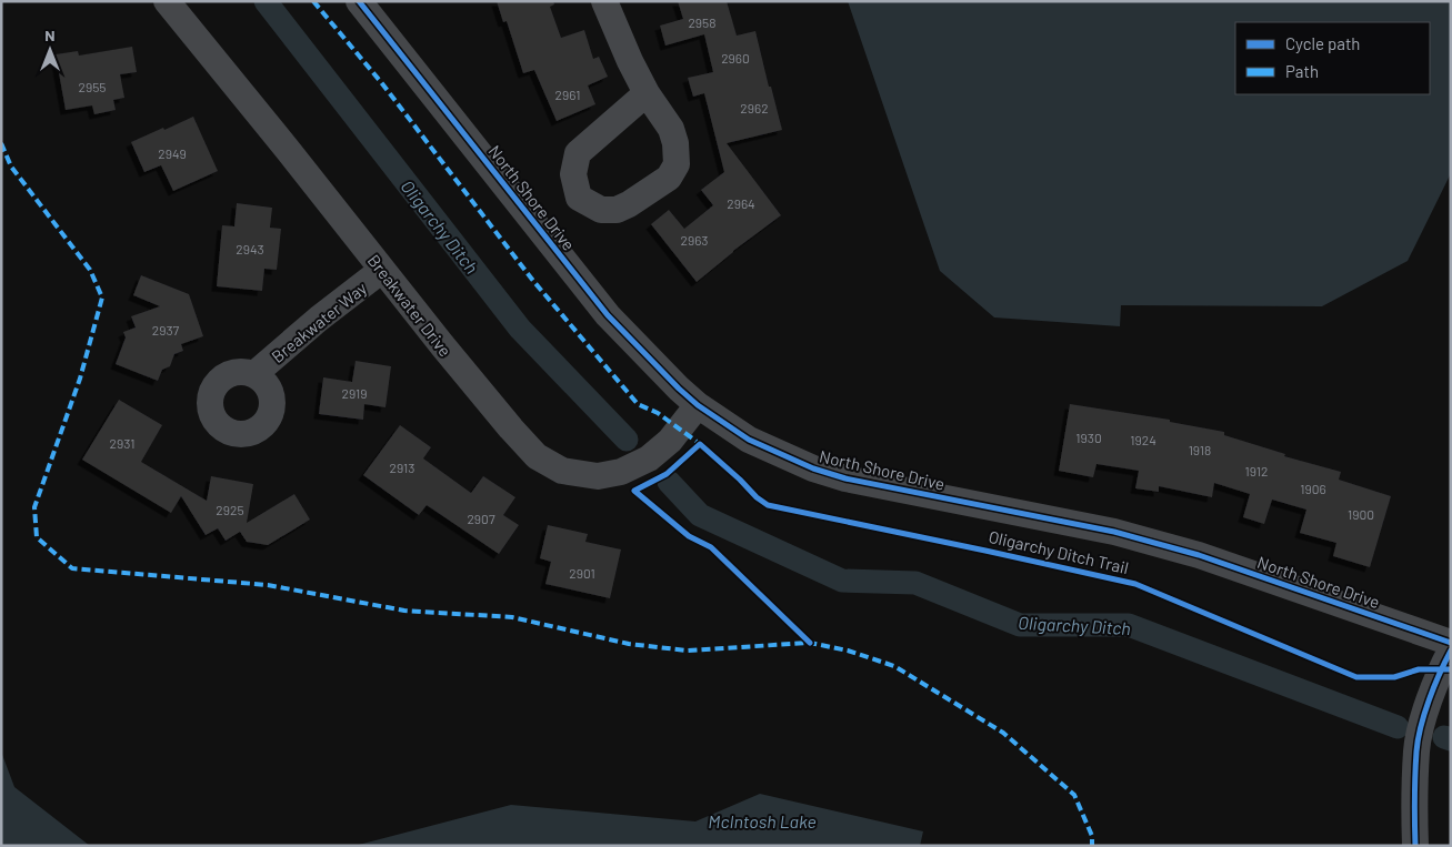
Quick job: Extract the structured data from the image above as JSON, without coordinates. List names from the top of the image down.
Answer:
{
  "streets": {
    "street": ["North Shore Drive", "Breakwater Drive", "Breakwater Way"],
    "cycle path": ["Oligarchy Ditch Trail"]
  },
  "crossings": [
    ["North Shore Drive", "Breakwater Drive"],
    ["Breakwater Drive", "Breakwater Way"]
  ],
  "water": ["Oligarchy Ditch", "McIntosh Lake"],
  "house_numbers": [
    "2958",
    "2960",
    "2955",
    "2961",
    "2962",
    "2949",
    "2964",
    "2963",
    "2943",
    "2937",
    "2919",
    "1930",
    "1924",
    "2931",
    "1918",
    "2913",
    "1912",
    "1906",
    "2925",
    "1900",
    "2907",
    "2901"
  ],
  "legend": ["Cycle path", "Path"],
  "north": "top"
}
